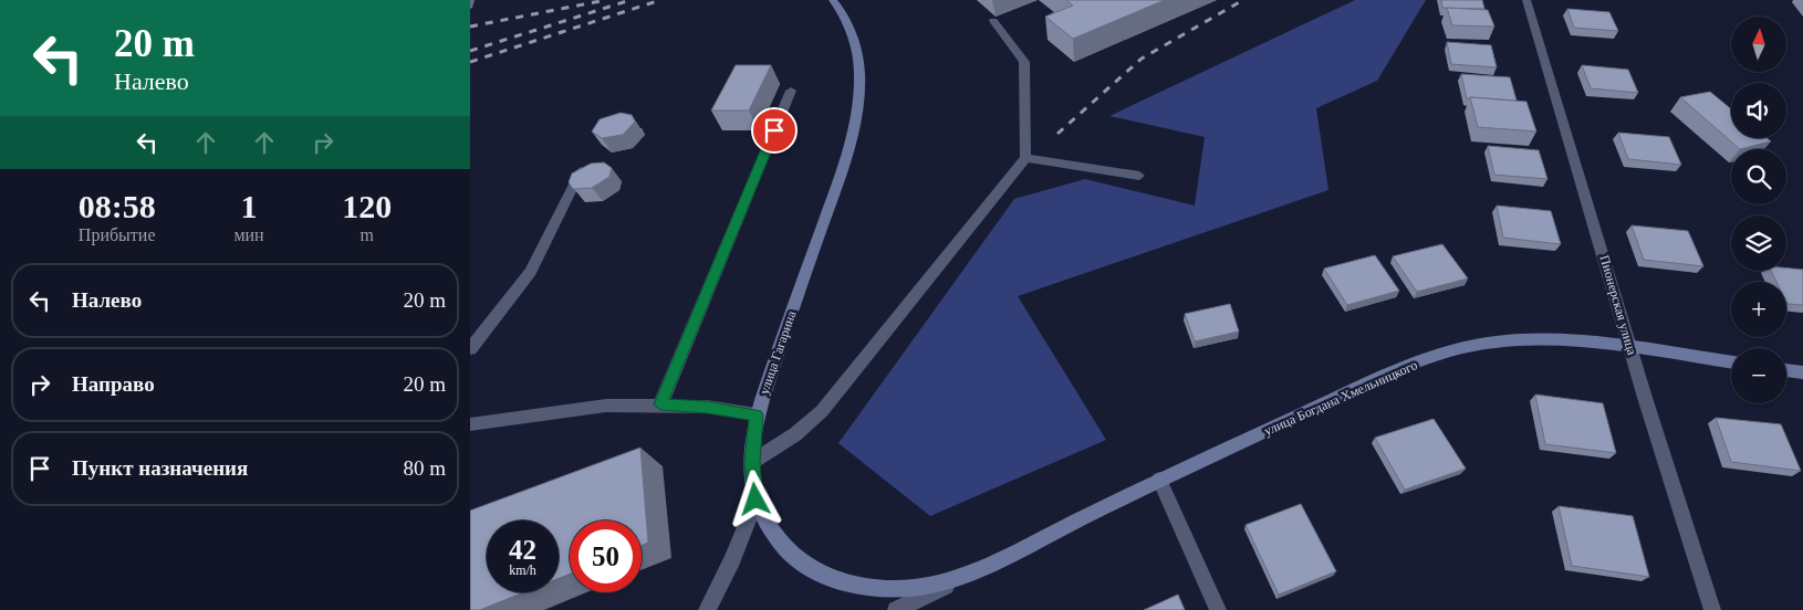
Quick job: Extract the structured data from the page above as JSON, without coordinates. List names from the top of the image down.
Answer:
{
  "streets": {
    "main road": ["улица Гагарина", "улица Богдана Хмельницкого"],
    "street": ["Пионерская улица"]
  },
  "crossings": [
    ["Пионерская улица", "улица Богдана Хмельницкого"],
    ["улица Гагарина", "улица Богдана Хмельницкого"]
  ],
  "north": "top",
  "page": {
    "turn": ["20 m", "Налево"],
    "map_buttons": ["+", "−"],
    "eta": [
      "08:58",
      "Прибытие",
      "1",
      "мин",
      "120",
      "m"
    ],
    "list": [
      {
        "name": "Налево",
        "value": "20 m"
      },
      {
        "name": "Направо",
        "value": "20 m"
      },
      {
        "name": "Пункт назначения",
        "value": "80 m"
      }
    ],
    "speed": "42 km/h",
    "limit": "50"
  }
}
